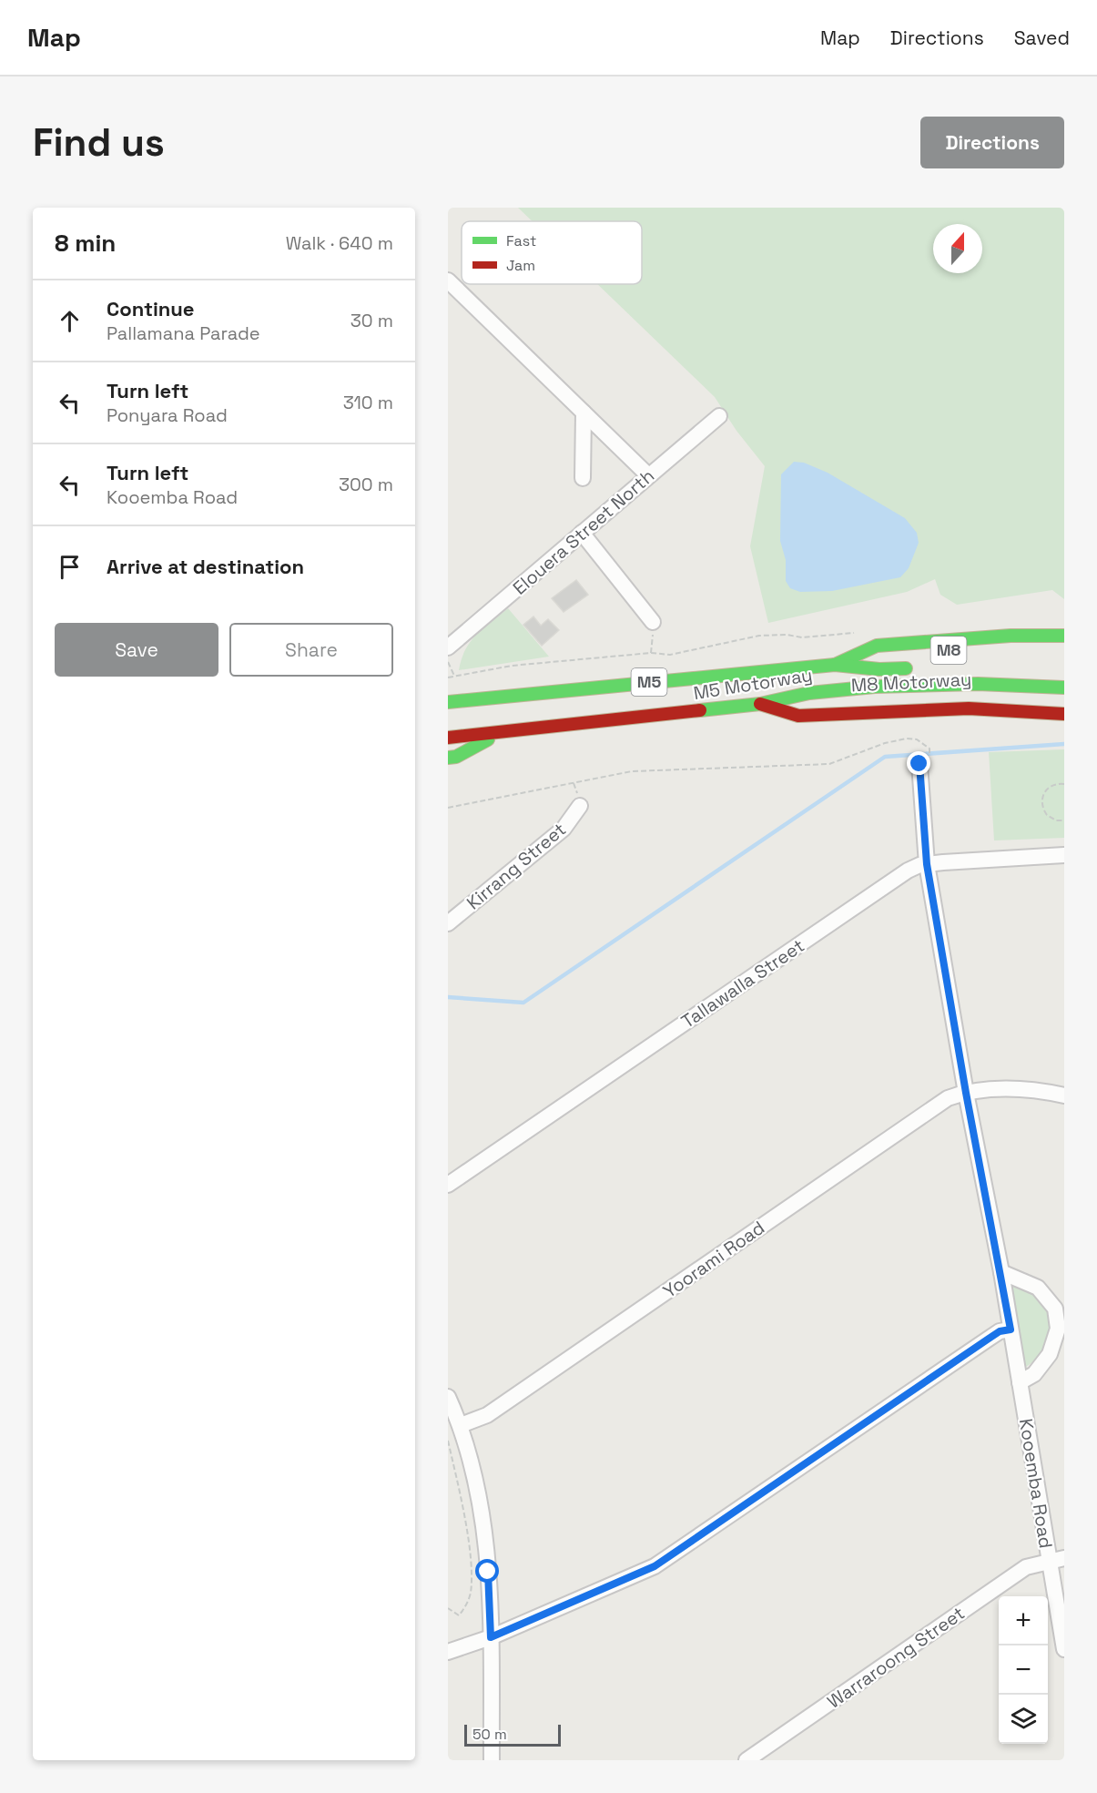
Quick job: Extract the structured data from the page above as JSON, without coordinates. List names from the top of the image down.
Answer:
{
  "streets": {
    "highway": [
      "M8",
      "M5",
      "M8 Motorway",
      "M5 Motorway"
    ],
    "street": [
      "Elouera Street North",
      "Kirrang Street",
      "Tallawalla Street",
      "Yoorami Road",
      "Kooemba Road",
      "Warraroong Street"
    ]
  },
  "crossings": [
    ["M8 Motorway", "M5 Motorway"],
    ["Tallawalla Street", "Kooemba Road"],
    ["Yoorami Road", "Kooemba Road"],
    ["Kooemba Road", "Warraroong Street"]
  ],
  "legend": ["Fast", "Jam"],
  "scale_bar": "50 m",
  "north": "top",
  "page": {
    "header": "Map",
    "nav": ["Map", "Directions", "Saved"],
    "buttons": [
      "Directions",
      ["Save", "Share"]
    ],
    "title": "Find us",
    "heading": ["8 min", "Walk · 640 m"],
    "list": [
      ["Continue", "Pallamana Parade", "30 m"],
      ["Turn left", "Ponyara Road", "310 m"],
      ["Turn left", "Kooemba Road", "300 m"],
      "Arrive at destination"
    ],
    "map_buttons": ["+", "−"],
    "scale": "50 m"
  }
}
